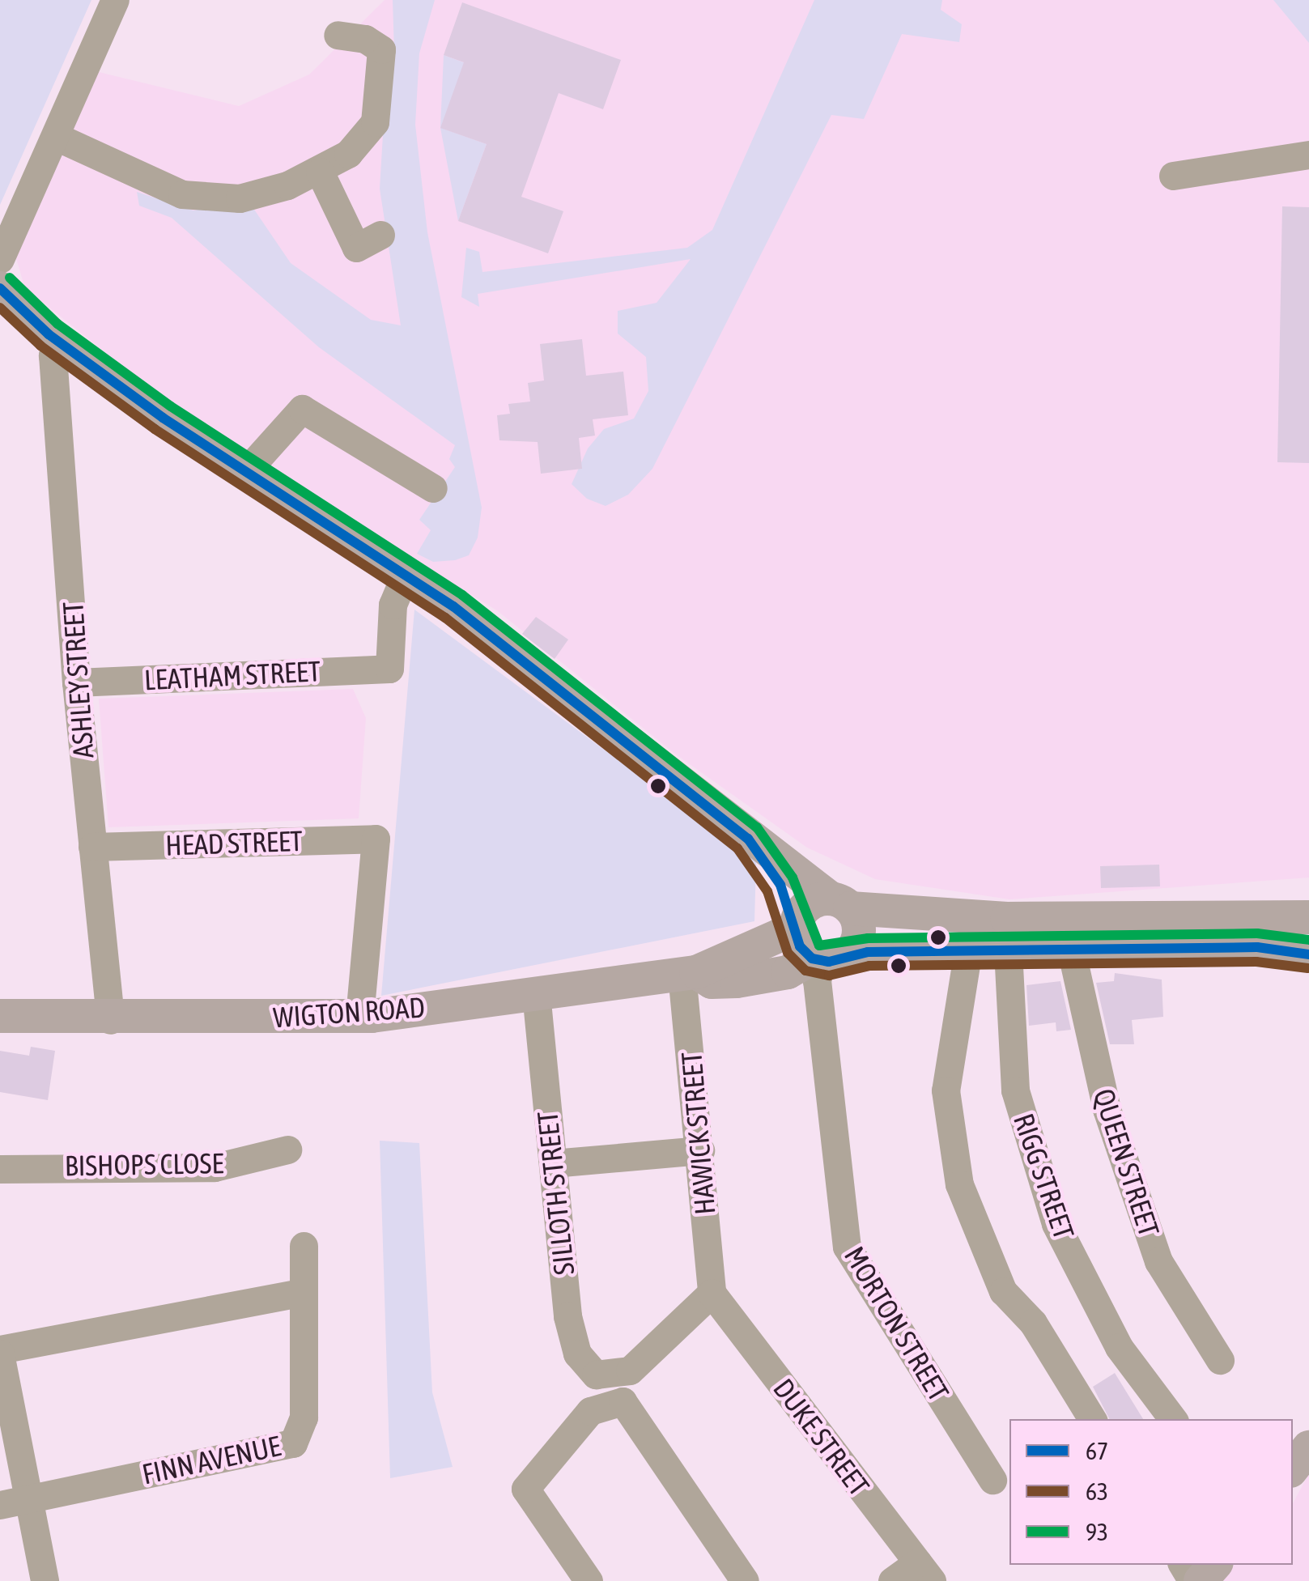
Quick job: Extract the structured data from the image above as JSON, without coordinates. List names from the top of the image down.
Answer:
{
  "streets": {
    "main road": ["WIGTON ROAD"],
    "street": [
      "LEATHAM STREET",
      "ASHLEY STREET",
      "HEAD STREET",
      "HAWICK STREET",
      "QUEEN STREET",
      "BISHOPS CLOSE",
      "RIGG STREET",
      "SILLOTH STREET",
      "MORTON STREET",
      "DUKE STREET",
      "FINN AVENUE"
    ]
  },
  "crossings": [
    ["LEATHAM STREET", "ASHLEY STREET"],
    ["ASHLEY STREET", "HEAD STREET"],
    ["ASHLEY STREET", "WIGTON ROAD"],
    ["HEAD STREET", "WIGTON ROAD"],
    ["WIGTON ROAD", "HAWICK STREET"],
    ["WIGTON ROAD", "SILLOTH STREET"],
    ["WIGTON ROAD", "MORTON STREET"],
    ["HAWICK STREET", "DUKE STREET"]
  ],
  "lines": ["transit line 93", "transit line 67", "transit line 63"],
  "legend": ["67", "63", "93"]
}
